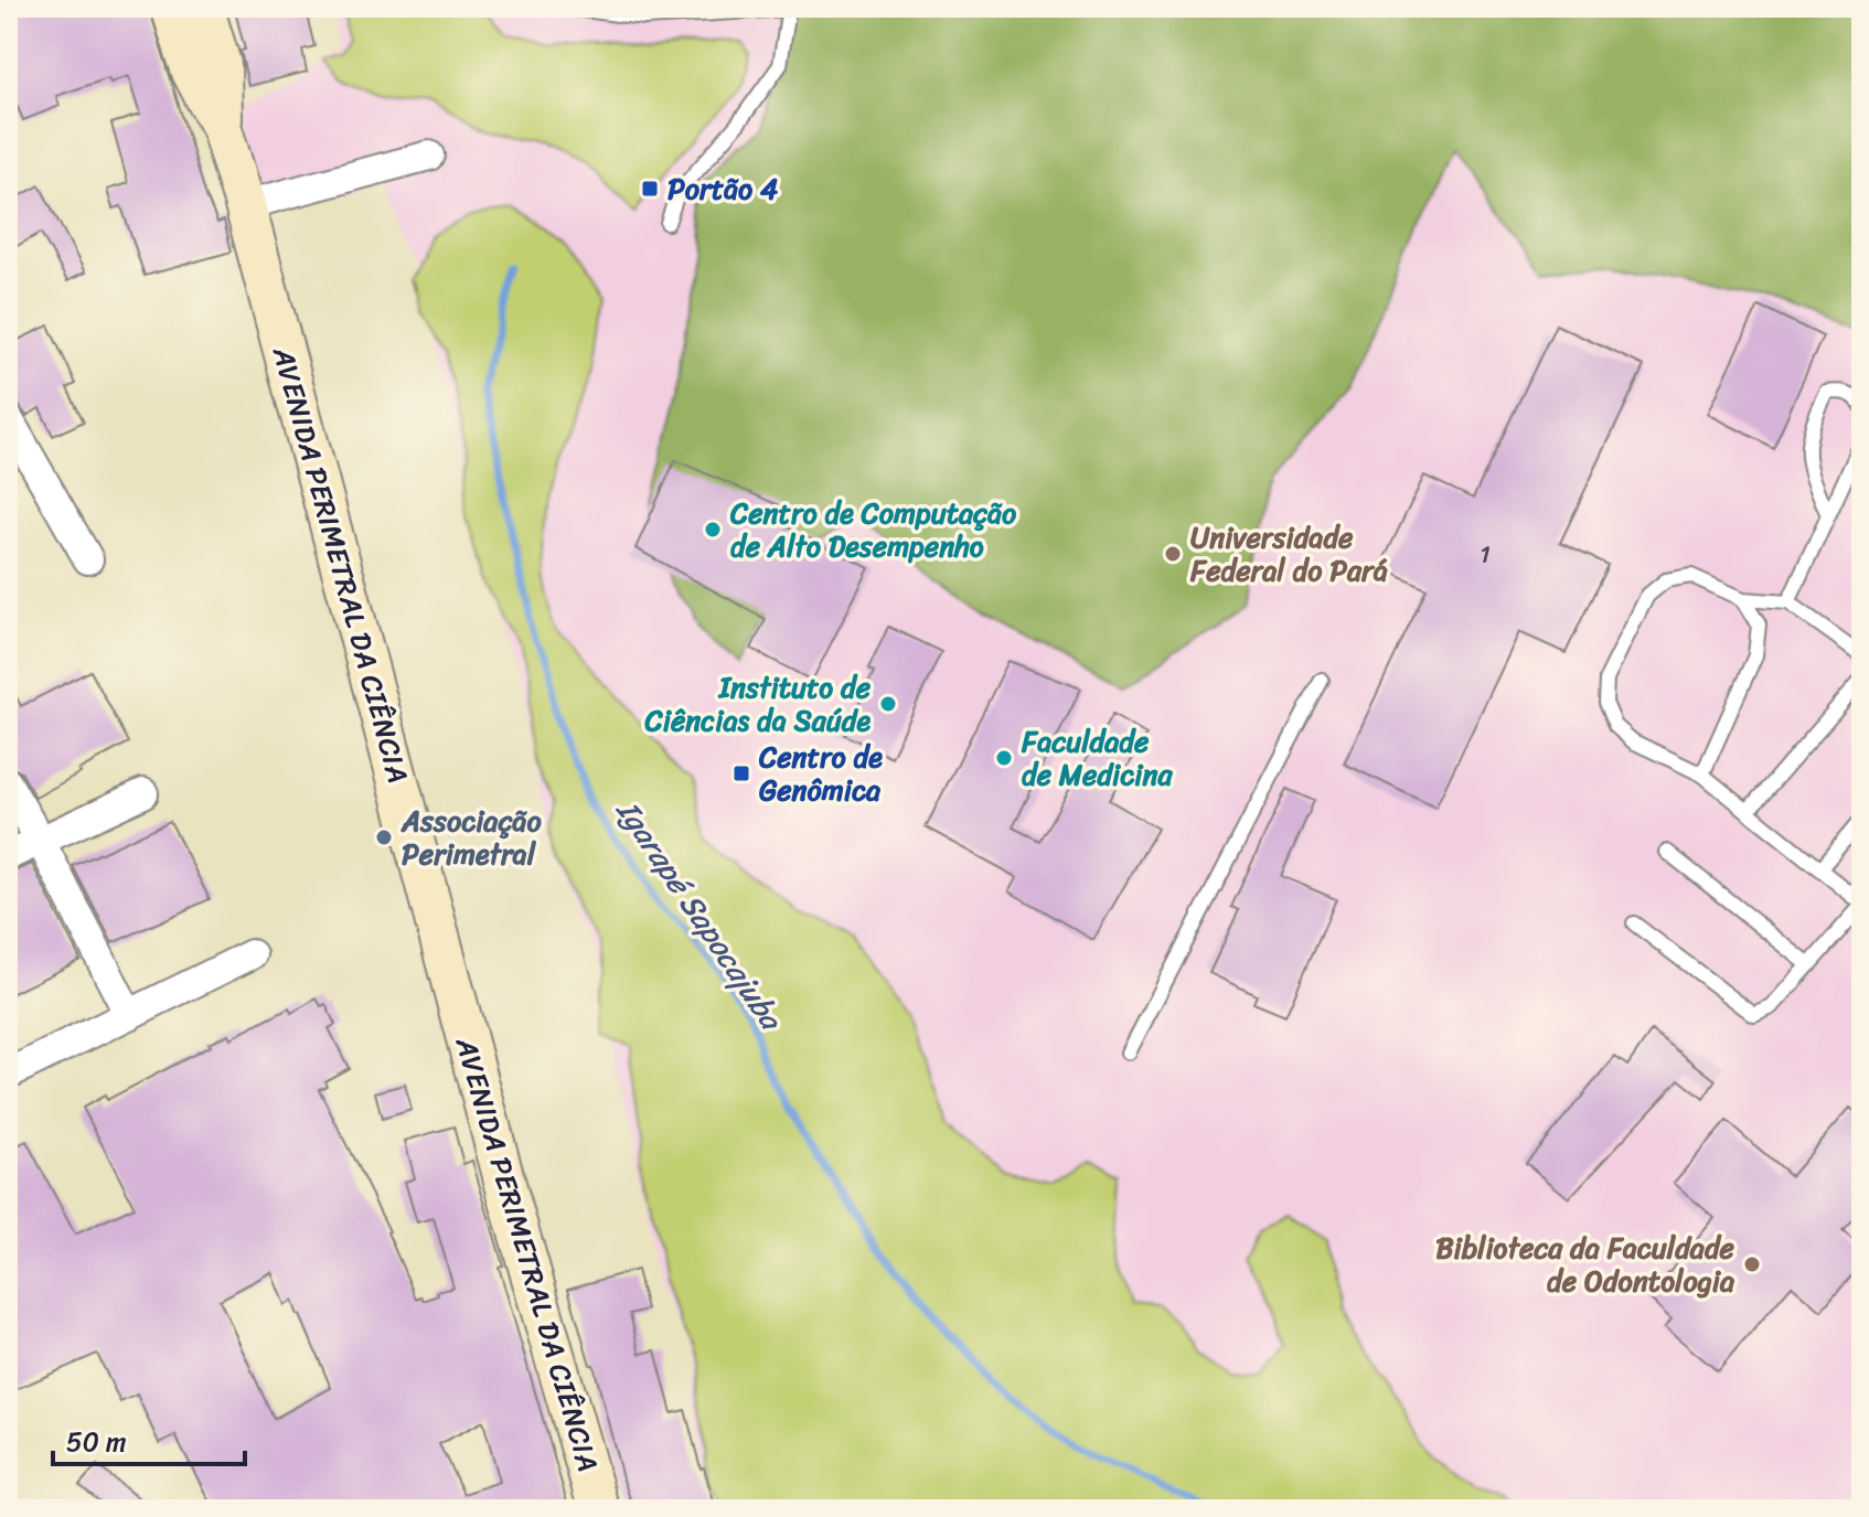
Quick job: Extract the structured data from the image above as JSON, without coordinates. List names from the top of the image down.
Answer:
{
  "streets": {
    "main road": ["AVENIDA PERIMETRAL DA CIÊNCIA"]
  },
  "water": ["Igarapé Sapocajuba"],
  "places": {
    "transit": ["Portão 4", "Centro de Genômica"],
    "other": [
      "Centro de Computação de Alto Desempenho",
      "Universidade Federal do Pará",
      "Instituto de Ciências da Saúde",
      "Faculdade de Medicina",
      "Associação Perimetral",
      "Biblioteca da Faculdade de Odontologia"
    ]
  },
  "house_numbers": ["1"],
  "scale_bar": "50 m"
}
